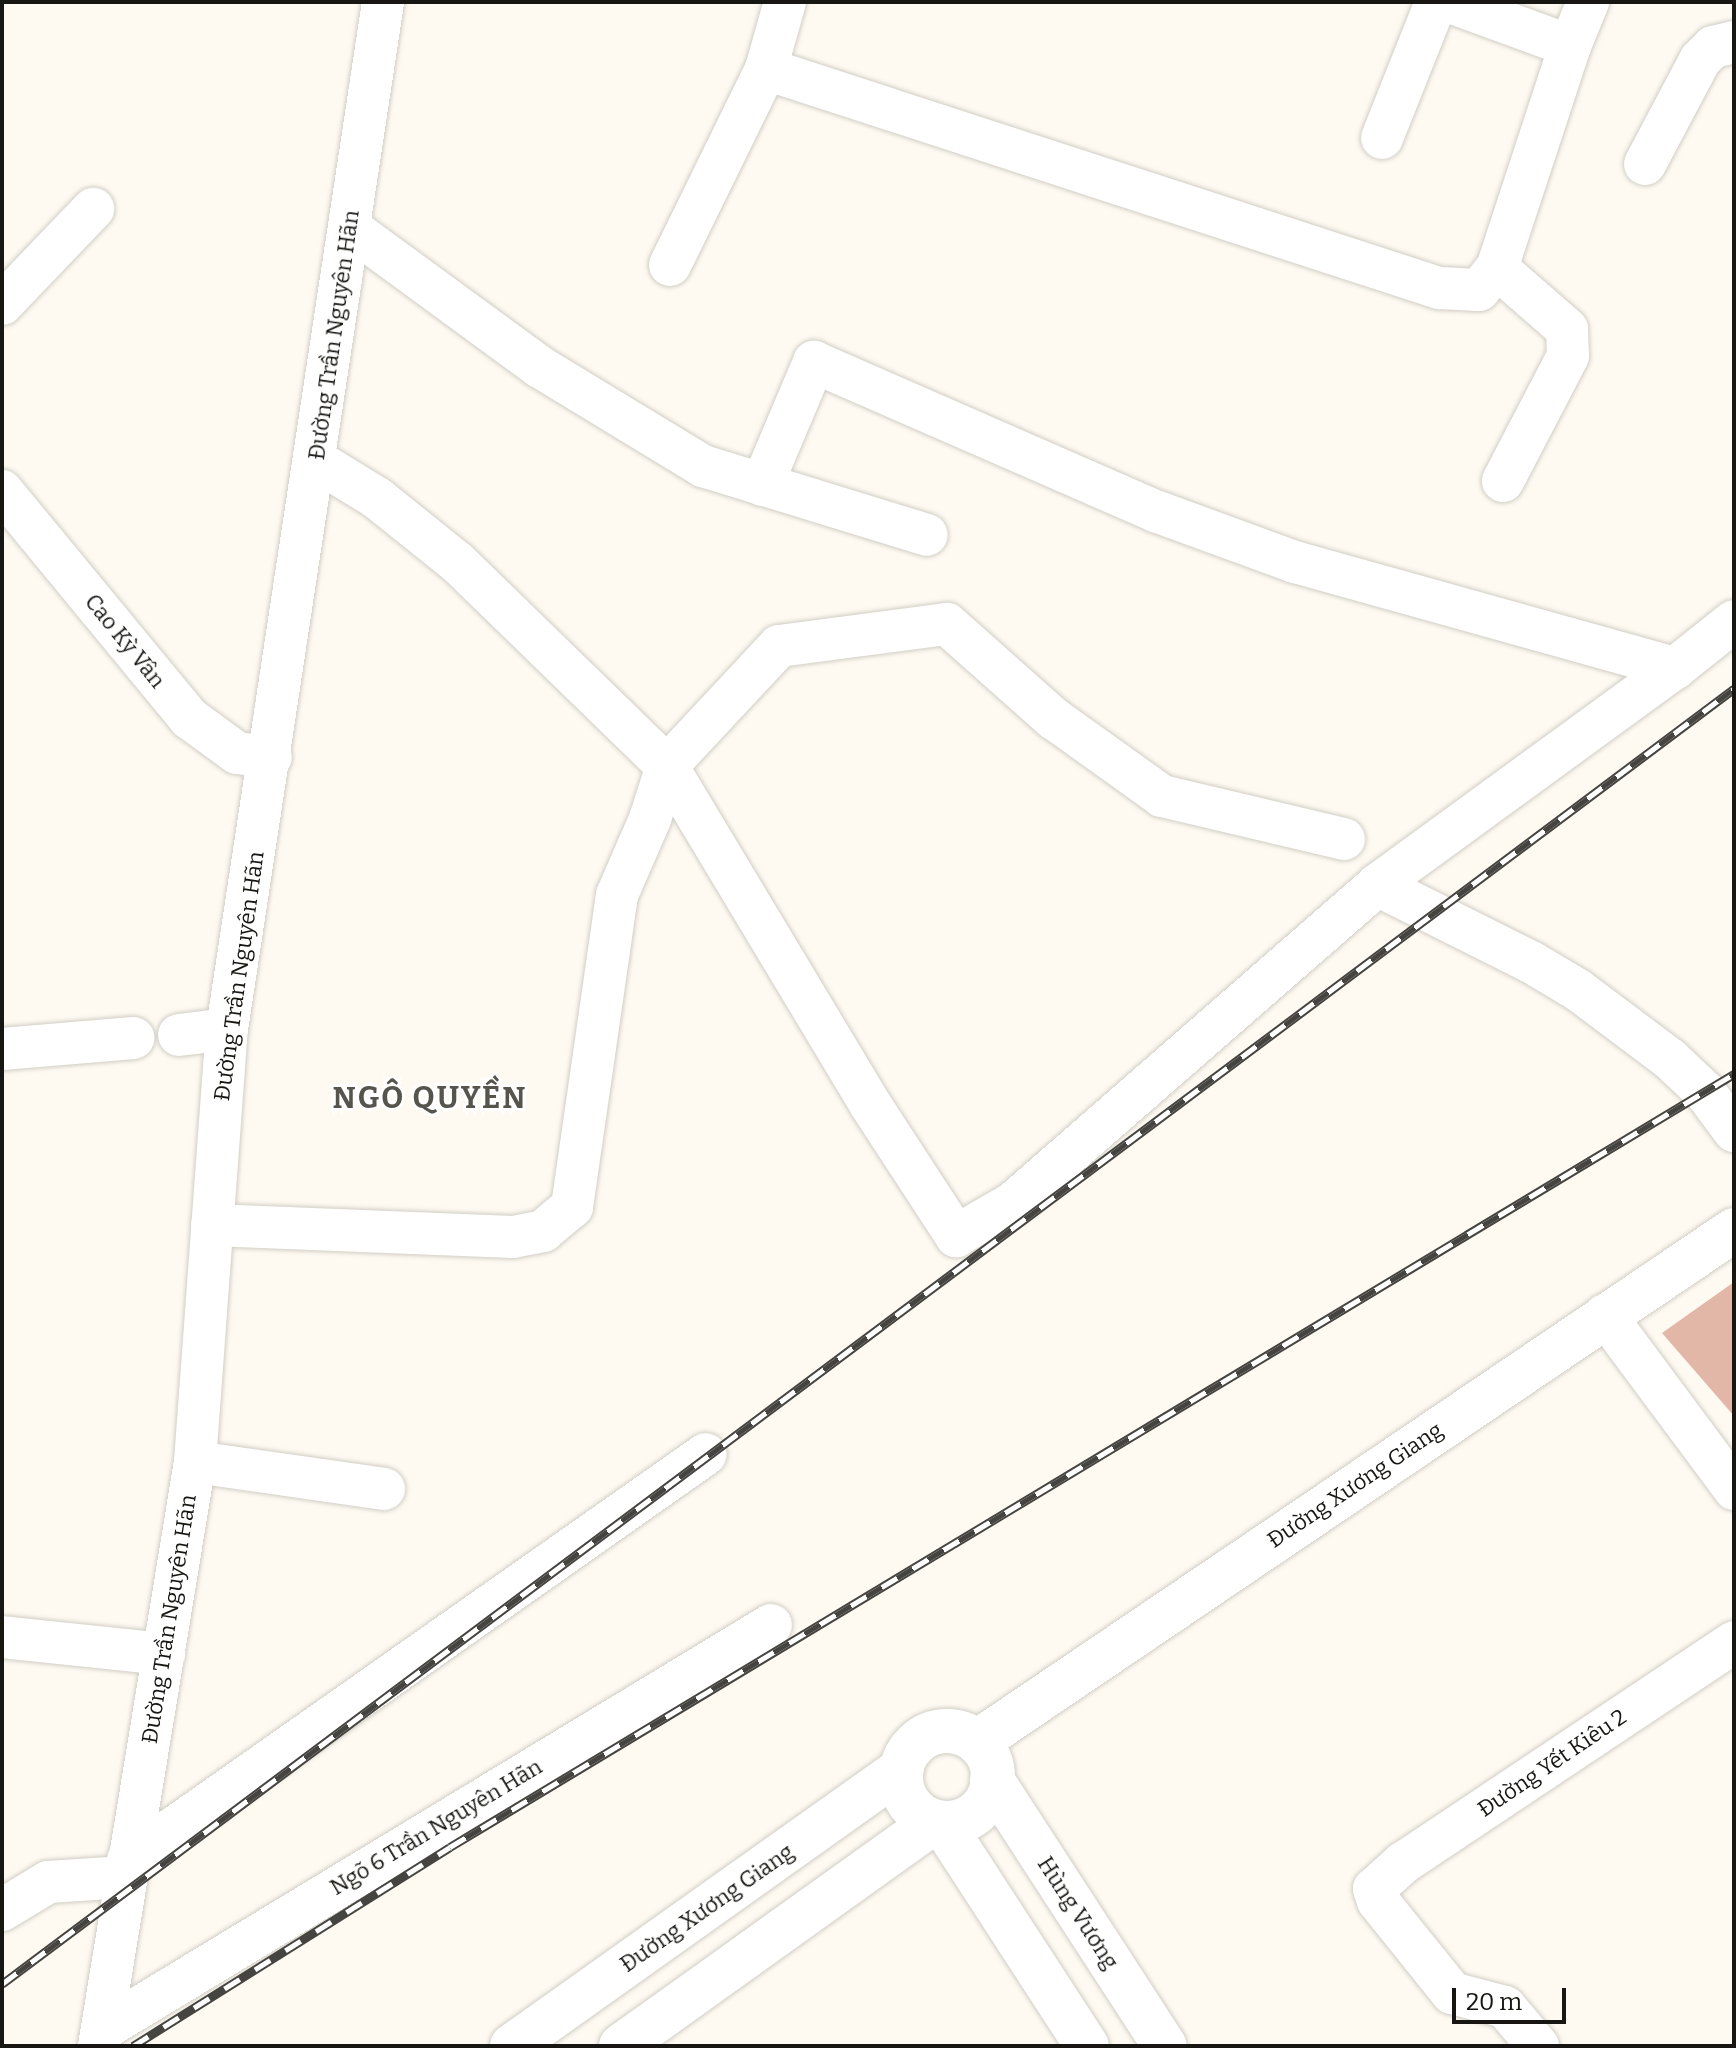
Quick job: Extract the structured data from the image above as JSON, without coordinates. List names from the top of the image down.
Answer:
{
  "streets": {
    "main road": ["Đường Xương Giang", "Hùng Vương"],
    "street": [
      "Đường Trần Nguyên Hãn",
      "Cao Kỳ Vân",
      "Đường Yết Kiêu 2",
      "Ngõ 6 Trần Nguyên Hãn"
    ]
  },
  "crossings": [
    ["Đường Trần Nguyên Hãn", "Cao Kỳ Vân"],
    ["Đường Trần Nguyên Hãn", "Ngõ 6 Trần Nguyên Hãn"],
    ["Đường Xương Giang", "Hùng Vương"]
  ],
  "districts": ["NGÔ QUYỀN"],
  "scale_bar": "20 m"
}
